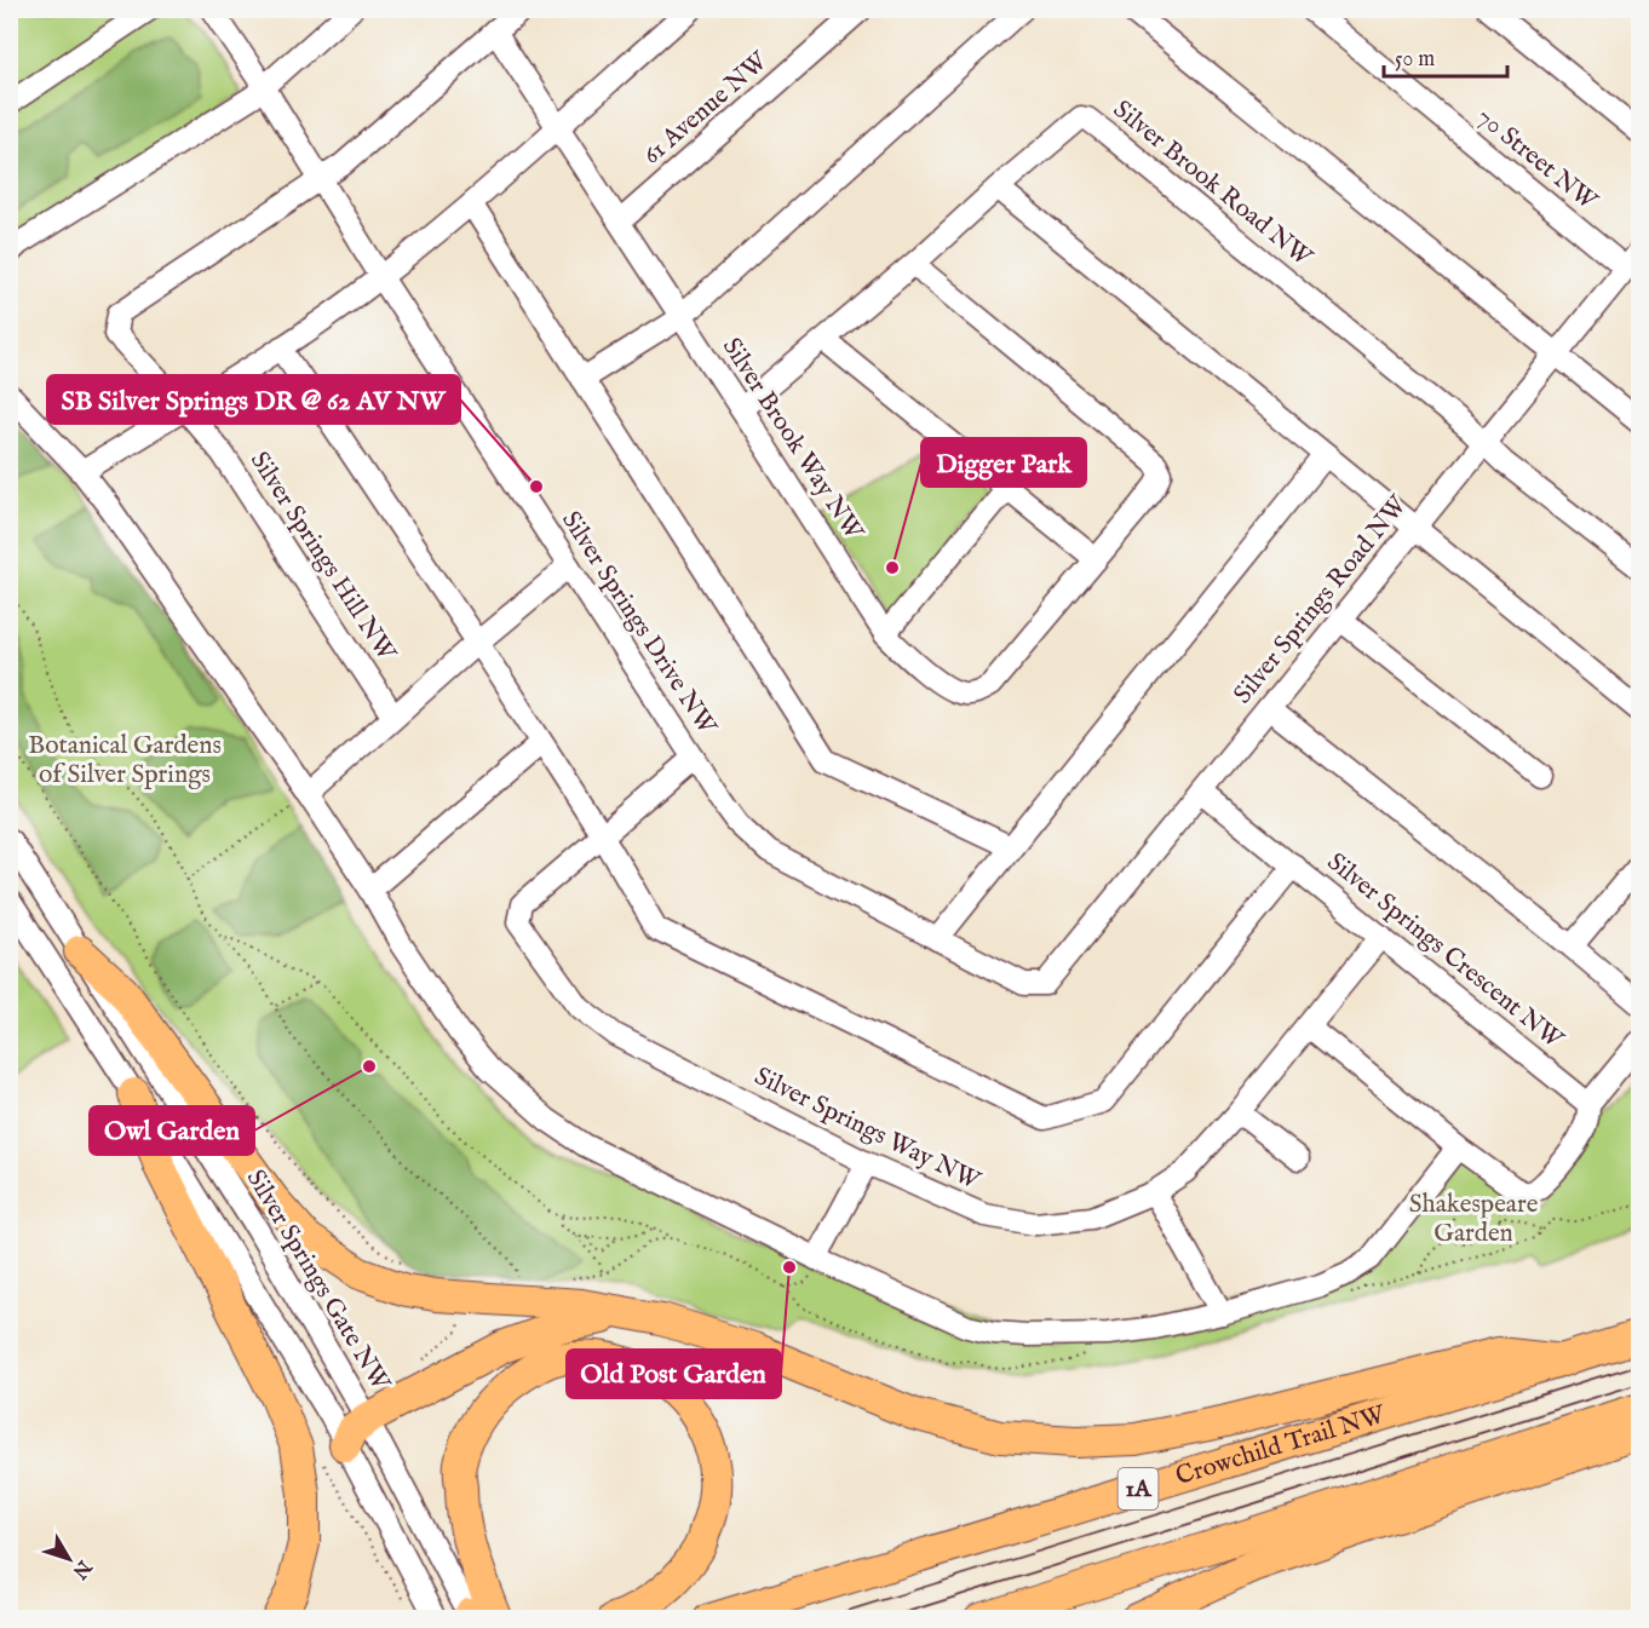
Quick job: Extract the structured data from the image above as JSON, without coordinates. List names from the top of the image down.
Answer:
{
  "streets": {
    "highway": ["Crowchild Trail NW", "1A"],
    "street": [
      "61 Avenue NW",
      "70 Street NW",
      "Silver Brook Road NW",
      "Silver Brook Way NW",
      "Silver Springs Hill NW",
      "Silver Springs Road NW",
      "Silver Springs Drive NW",
      "Silver Springs Crescent NW",
      "Silver Springs Way NW",
      "Silver Springs Gate NW"
    ]
  },
  "crossings": [
    ["61 Avenue NW", "Silver Brook Way NW"],
    ["70 Street NW", "Silver Springs Road NW"],
    ["Silver Brook Road NW", "Silver Brook Way NW"],
    ["Silver Brook Road NW", "Silver Springs Road NW"],
    ["Silver Springs Hill NW", "Silver Springs Drive NW"],
    ["Silver Springs Road NW", "Silver Springs Drive NW"],
    ["Silver Springs Road NW", "Silver Springs Crescent NW"],
    ["Silver Springs Drive NW", "Silver Springs Way NW"],
    ["Silver Springs Crescent NW", "Silver Springs Way NW"]
  ],
  "parks": ["Botanical Gardens of Silver Springs", "Shakespeare Garden"],
  "places": [
    "SB Silver Springs DR @ 62 AV NW",
    "Digger Park",
    "Owl Garden",
    "Old Post Garden"
  ],
  "scale_bar": "50 m",
  "north": "bottom right"
}
